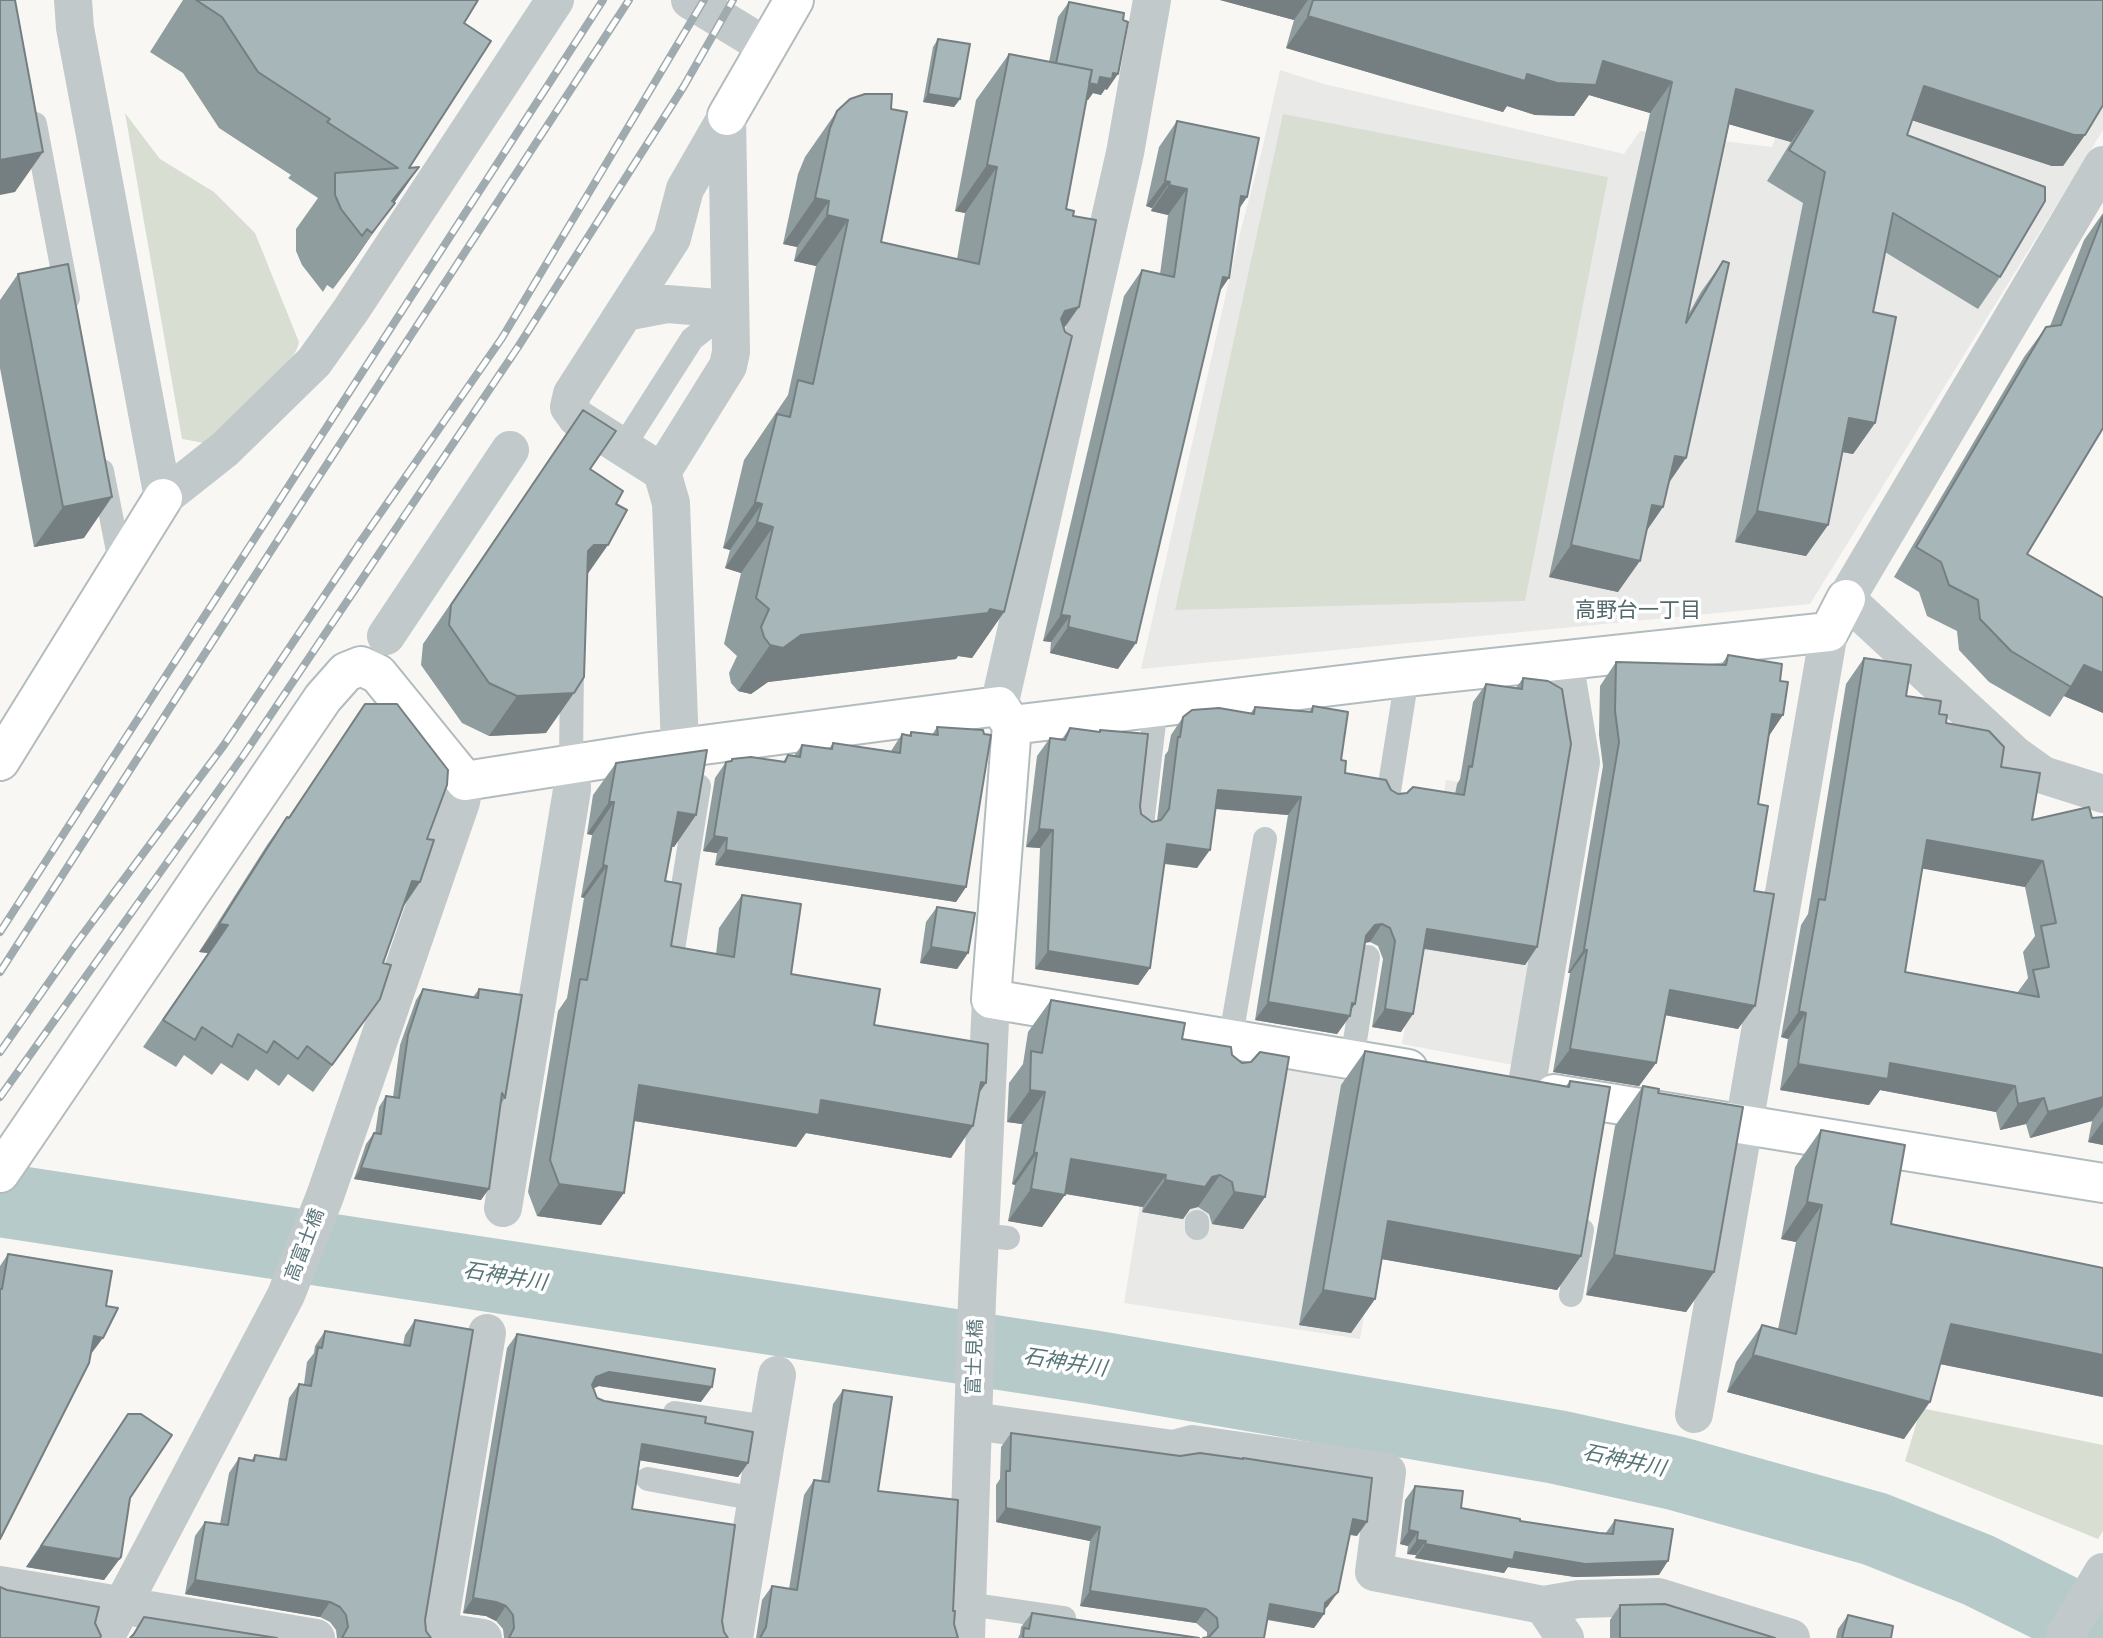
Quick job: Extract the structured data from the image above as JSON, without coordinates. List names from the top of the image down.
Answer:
{
  "streets": {
    "street": ["高富士橋", "富士見橋"]
  },
  "districts": ["高野台一丁目"],
  "water": ["石神井川"]
}
